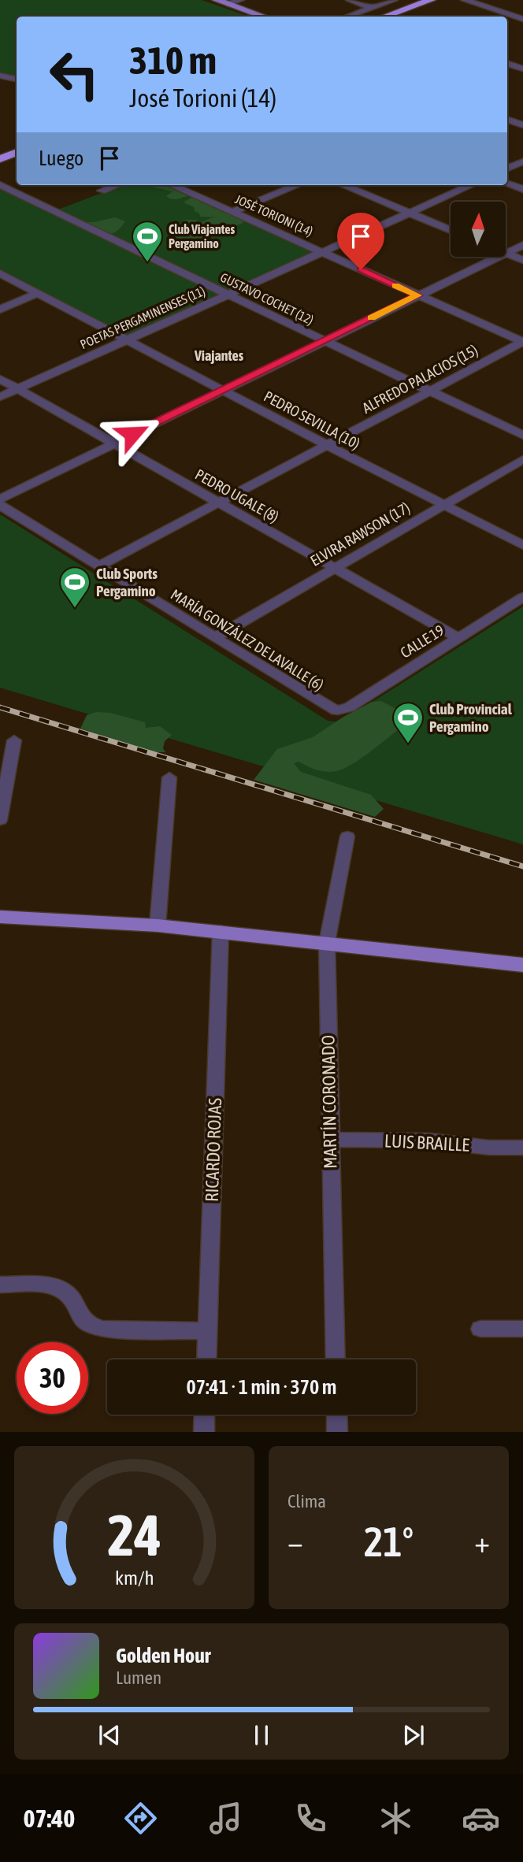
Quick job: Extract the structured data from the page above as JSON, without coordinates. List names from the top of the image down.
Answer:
{
  "streets": {
    "street": [
      "JOSÉ TORIONI (14)",
      "GUSTAVO COCHET (12)",
      "POETAS PERGAMINENSES (11)",
      "ALFREDO PALACIOS (15)",
      "PEDRO SEVILLA (10)",
      "PEDRO UGALE (8)",
      "ELVIRA RAWSON (17)",
      "MARÍA GONZÁLEZ DE LAVALLE (6)",
      "CALLE 19",
      "MARTÍN CORONADO",
      "LUIS BRAILLE",
      "RICARDO ROJAS"
    ]
  },
  "crossings": [
    ["JOSÉ TORIONI (14)", "POETAS PERGAMINENSES (11)"],
    ["JOSÉ TORIONI (14)", "ALFREDO PALACIOS (15)"],
    ["GUSTAVO COCHET (12)", "POETAS PERGAMINENSES (11)"],
    ["GUSTAVO COCHET (12)", "ALFREDO PALACIOS (15)"],
    ["POETAS PERGAMINENSES (11)", "PEDRO SEVILLA (10)"],
    ["POETAS PERGAMINENSES (11)", "PEDRO UGALE (8)"],
    ["ALFREDO PALACIOS (15)", "PEDRO SEVILLA (10)"],
    ["ALFREDO PALACIOS (15)", "PEDRO UGALE (8)"],
    ["ALFREDO PALACIOS (15)", "MARÍA GONZÁLEZ DE LAVALLE (6)"],
    ["PEDRO SEVILLA (10)", "ELVIRA RAWSON (17)"],
    ["PEDRO UGALE (8)", "ELVIRA RAWSON (17)"],
    ["PEDRO UGALE (8)", "CALLE 19"],
    ["ELVIRA RAWSON (17)", "MARÍA GONZÁLEZ DE LAVALLE (6)"],
    ["MARÍA GONZÁLEZ DE LAVALLE (6)", "CALLE 19"],
    ["MARTÍN CORONADO", "LUIS BRAILLE"]
  ],
  "districts": ["Viajantes"],
  "places": {
    "sports": ["Club Viajantes Pergamino", "Club Sports Pergamino", "Club Provincial Pergamino"]
  },
  "north": "top",
  "page": {
    "turn": ["310 m", "José Torioni (14)"],
    "then": "Luego",
    "limit": "30",
    "trip": "07:41 · 1 min · 370 m",
    "tile": "Clima",
    "heat": ["−", "21°", "+"],
    "song": ["Golden Hour", "Lumen"],
    "tabs": "07:40",
    "gauge": ["24", "km/h"]
  }
}
